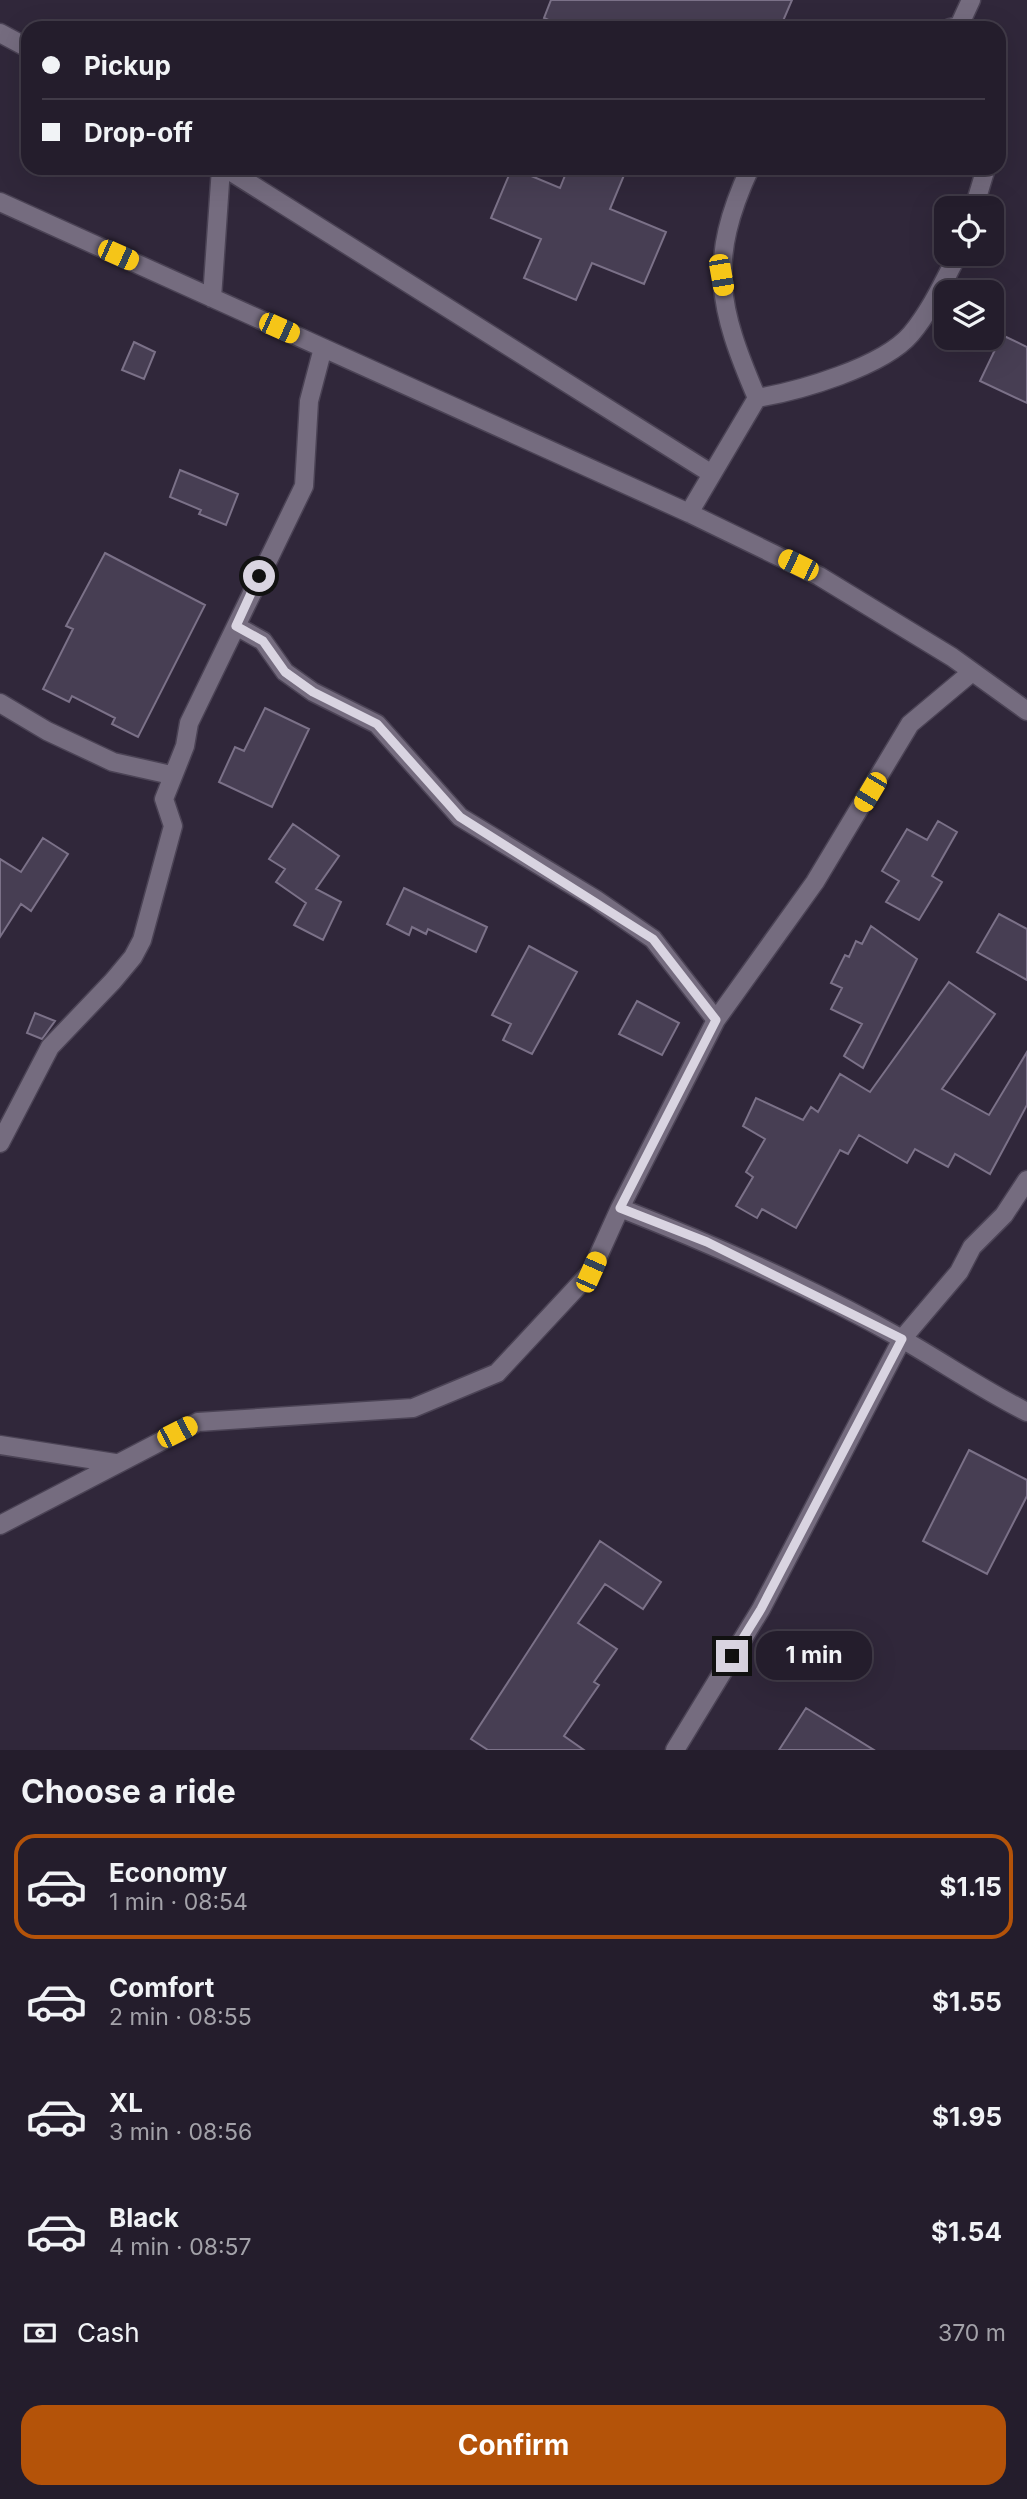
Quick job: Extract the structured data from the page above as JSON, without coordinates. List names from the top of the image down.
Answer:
{
  "page": {
    "banner": ["Pickup", "Drop-off"],
    "bubble": "1 min",
    "heading": "Choose a ride",
    "list": [
      {
        "name": "Economy",
        "note": "1 min · 08:54",
        "value": "$1.15"
      },
      {
        "name": "Comfort",
        "note": "2 min · 08:55",
        "value": "$1.55"
      },
      {
        "name": "XL",
        "note": "3 min · 08:56",
        "value": "$1.95"
      },
      {
        "name": "Black",
        "note": "4 min · 08:57",
        "value": "$1.54"
      }
    ],
    "pay": ["Cash", "370 m"],
    "buttons": "Confirm"
  }
}
